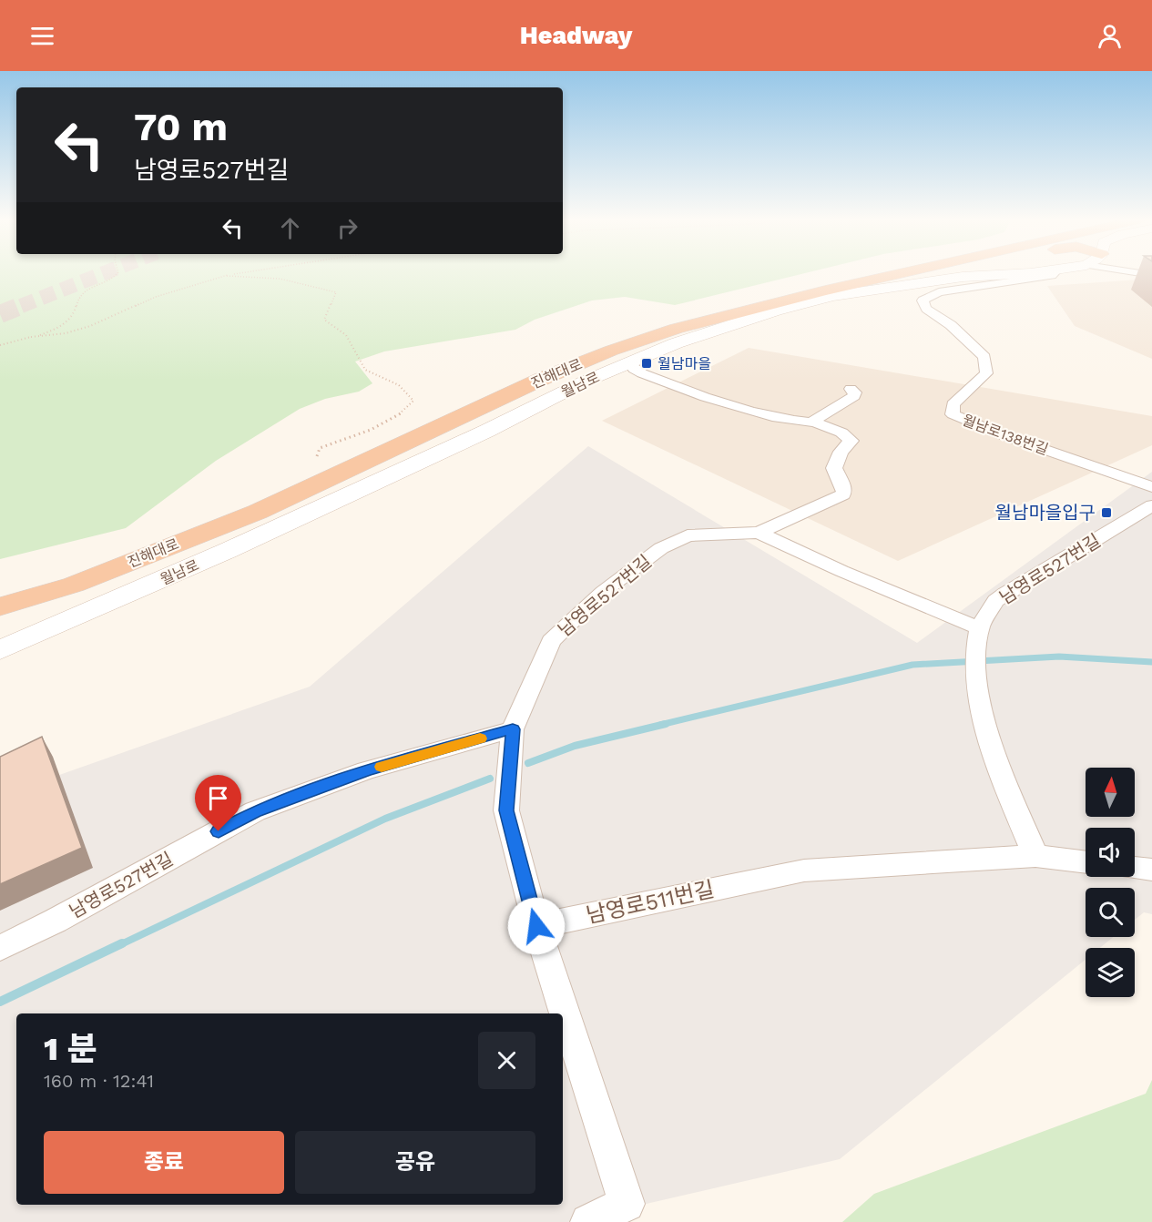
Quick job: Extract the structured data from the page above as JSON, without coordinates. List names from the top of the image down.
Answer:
{
  "streets": {
    "highway": ["진해대로"],
    "main road": ["월남로"],
    "street": ["월남로138번길", "남영로527번길", "남영로511번길"]
  },
  "places": {
    "transit": ["월남마을", "월남마을입구"]
  },
  "north": "top",
  "page": {
    "header": "Headway",
    "turn": ["70 m", "남영로527번길"],
    "heading": ["1 분", "160 m · 12:41"],
    "buttons": ["종료", "공유"]
  }
}
